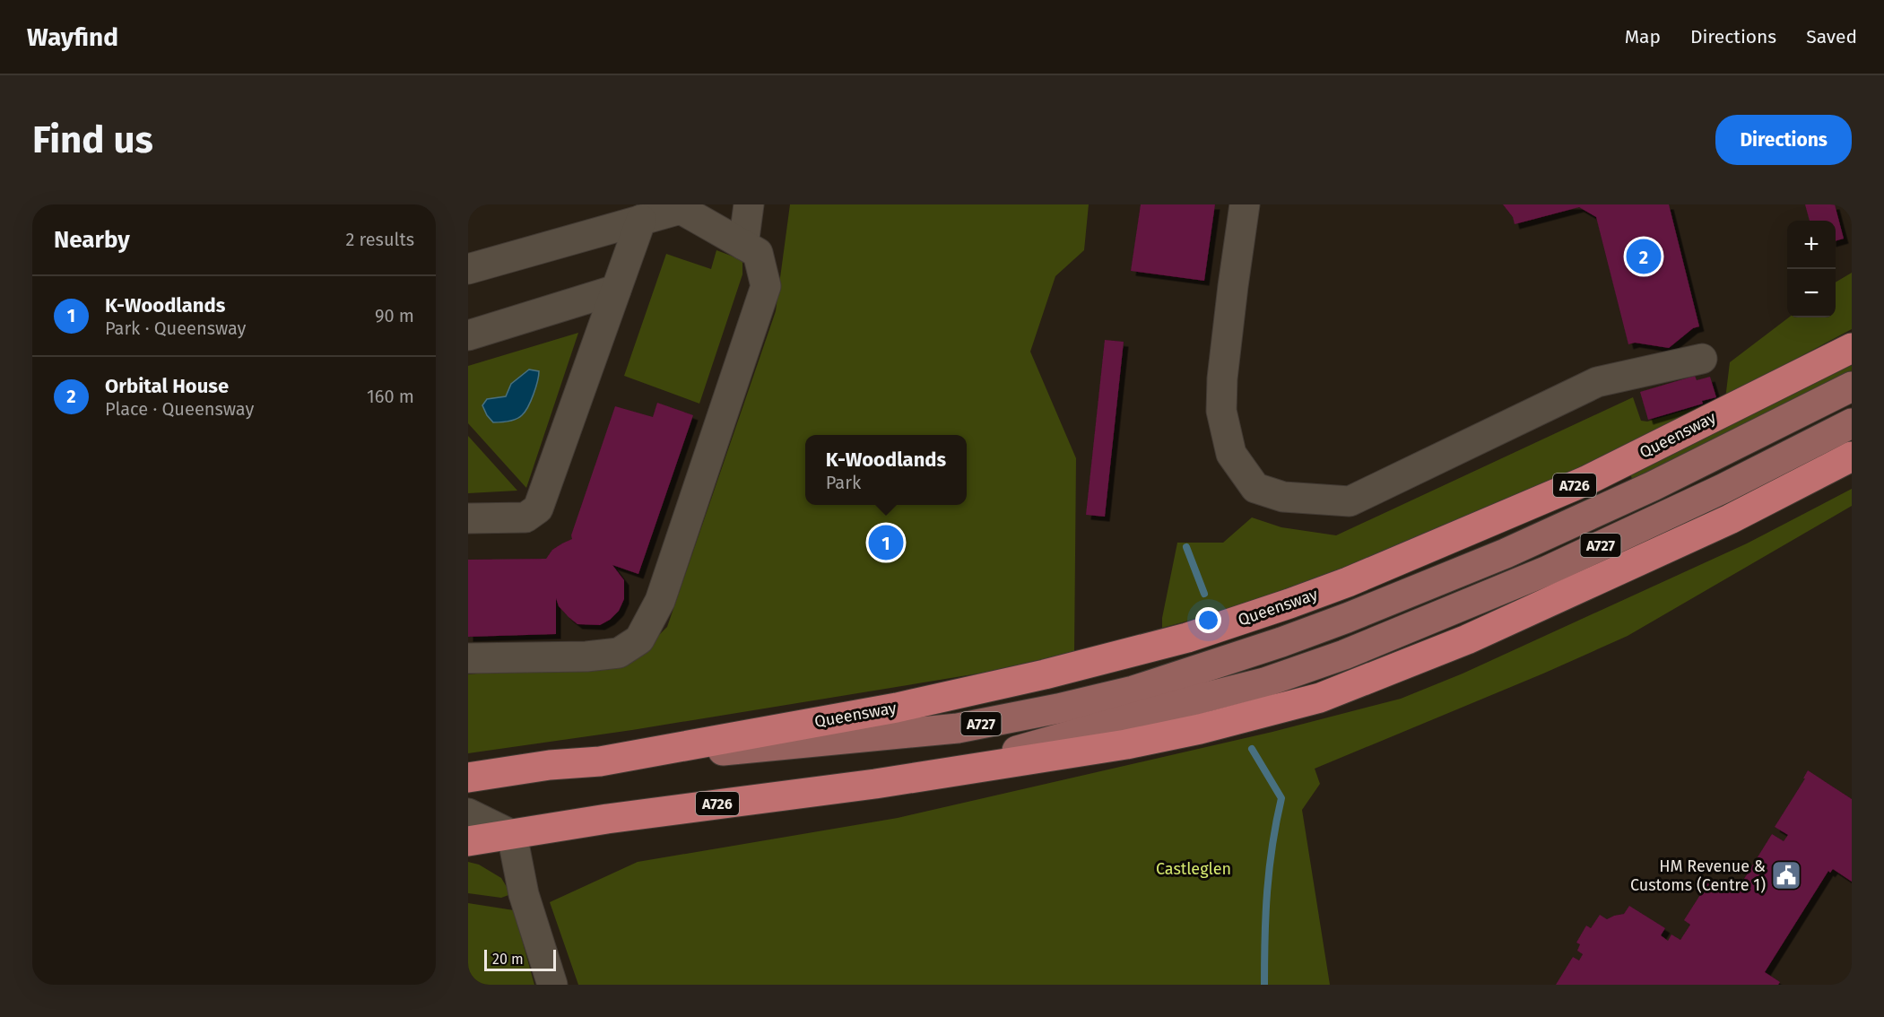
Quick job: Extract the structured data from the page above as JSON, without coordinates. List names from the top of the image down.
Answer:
{
  "streets": {
    "highway": ["Queensway", "A726"],
    "main road": ["A727"]
  },
  "crossings": [
    ["A726", "A727"]
  ],
  "parks": ["Castleglen"],
  "places": {
    "public building": ["HM Revenue & Customs (Centre 1)"]
  },
  "scale_bar": "20 m",
  "page": {
    "header": "Wayfind",
    "nav": ["Map", "Directions", "Saved"],
    "buttons": "Directions",
    "title": "Find us",
    "heading": ["Nearby", "2 results"],
    "map_buttons": ["+", "−"],
    "pins": ["2", "1"],
    "list": [
      {
        "mark": "1",
        "name": "K-Woodlands",
        "note": "Park · Queensway",
        "value": "90 m"
      },
      {
        "mark": "2",
        "name": "Orbital House",
        "note": "Place · Queensway",
        "value": "160 m"
      }
    ],
    "popup": ["K-Woodlands", "Park"],
    "scale": "20 m"
  }
}
